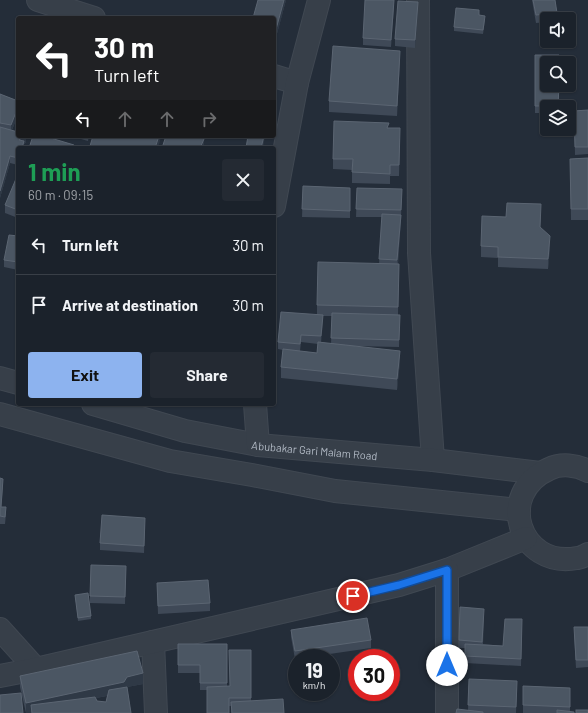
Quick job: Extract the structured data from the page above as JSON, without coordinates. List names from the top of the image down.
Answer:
{
  "streets": {
    "street": ["Abubakar Gari Malam Road"]
  },
  "page": {
    "turn": ["30 m", "Turn left"],
    "heading": ["1 min", "60 m · 09:15"],
    "list": [
      {
        "name": "Turn left",
        "value": "30 m"
      },
      {
        "name": "Arrive at destination",
        "value": "30 m"
      }
    ],
    "buttons": ["Exit", "Share"],
    "speed": "19 km/h",
    "limit": "30"
  }
}
